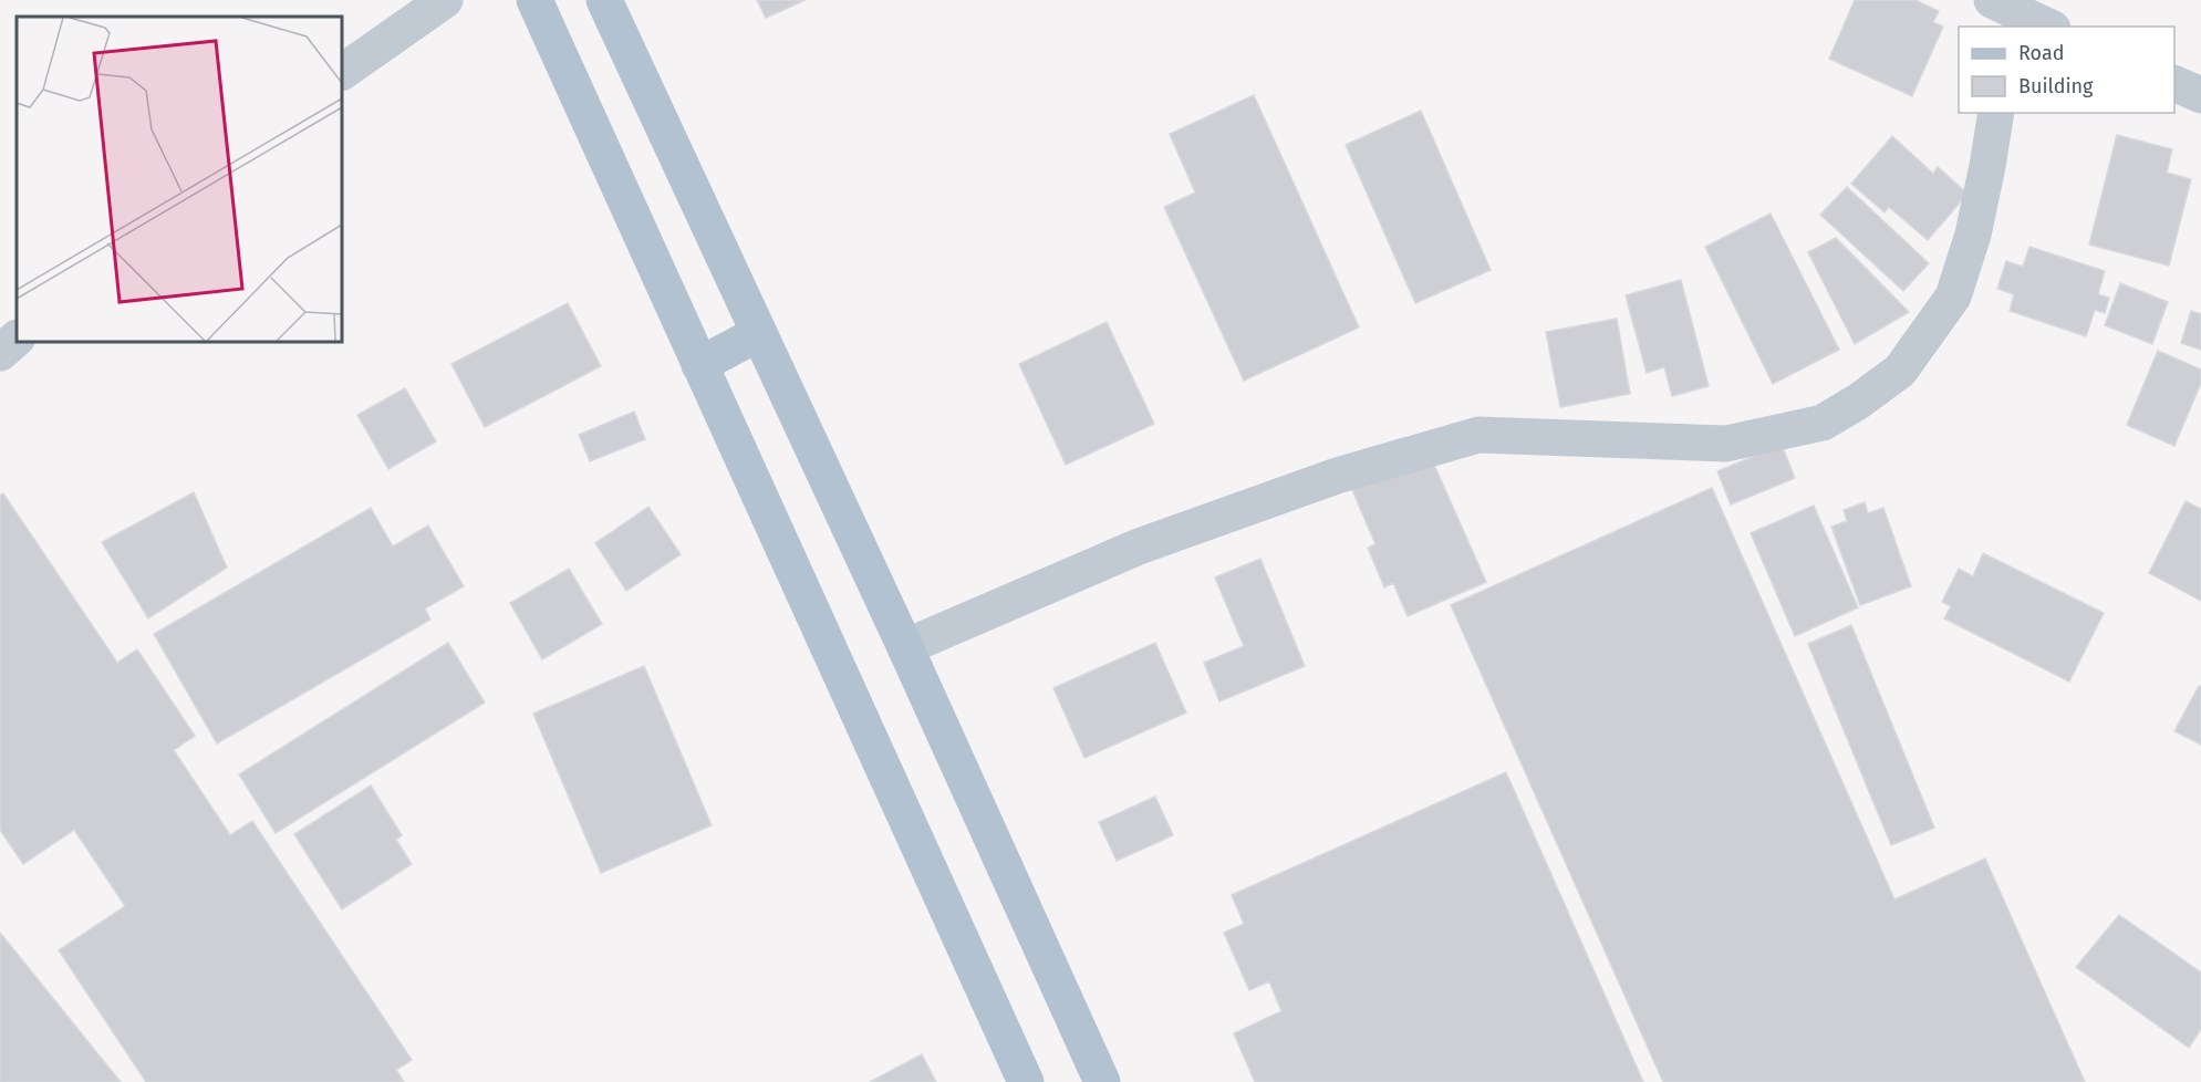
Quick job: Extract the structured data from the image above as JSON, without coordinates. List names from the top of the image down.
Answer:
{
  "legend": ["Road", "Building"]
}
